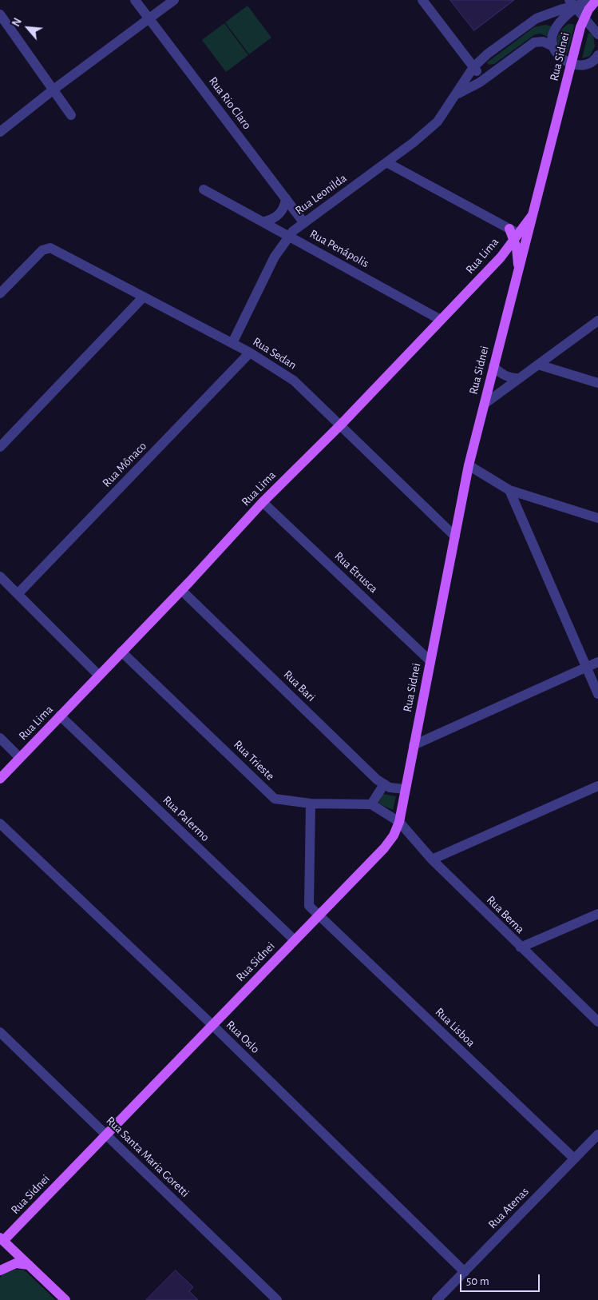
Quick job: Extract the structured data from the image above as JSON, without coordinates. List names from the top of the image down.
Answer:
{
  "streets": {
    "main road": ["Rua Sidnei", "Rua Lima"],
    "street": [
      "Rua Rio Claro",
      "Rua Leonilda",
      "Rua Penápolis",
      "Rua Sedan",
      "Rua Mônaco",
      "Rua Etrusca",
      "Rua Bari",
      "Rua Trieste",
      "Rua Palermo",
      "Rua Berna",
      "Rua Lisboa",
      "Rua Oslo",
      "Rua Santa Maria Goretti",
      "Rua Atenas"
    ]
  },
  "crossings": [
    ["Rua Sidnei", "Rua Leonilda"],
    ["Rua Sidnei", "Rua Lima"],
    ["Rua Sidnei", "Rua Sedan"],
    ["Rua Sidnei", "Rua Etrusca"],
    ["Rua Sidnei", "Rua Trieste"],
    ["Rua Sidnei", "Rua Palermo"],
    ["Rua Sidnei", "Rua Berna"],
    ["Rua Sidnei", "Rua Lisboa"],
    ["Rua Sidnei", "Rua Oslo"],
    ["Rua Sidnei", "Rua Santa Maria Goretti"],
    ["Rua Rio Claro", "Rua Leonilda"],
    ["Rua Leonilda", "Rua Penápolis"],
    ["Rua Leonilda", "Rua Sedan"],
    ["Rua Penápolis", "Rua Lima"],
    ["Rua Lima", "Rua Sedan"],
    ["Rua Lima", "Rua Etrusca"],
    ["Rua Lima", "Rua Bari"],
    ["Rua Lima", "Rua Trieste"],
    ["Rua Lima", "Rua Palermo"],
    ["Rua Sedan", "Rua Mônaco"],
    ["Rua Trieste", "Rua Berna"],
    ["Rua Trieste", "Rua Lisboa"],
    ["Rua Lisboa", "Rua Atenas"],
    ["Rua Oslo", "Rua Atenas"]
  ],
  "scale_bar": "50 m",
  "north": "top left"
}
